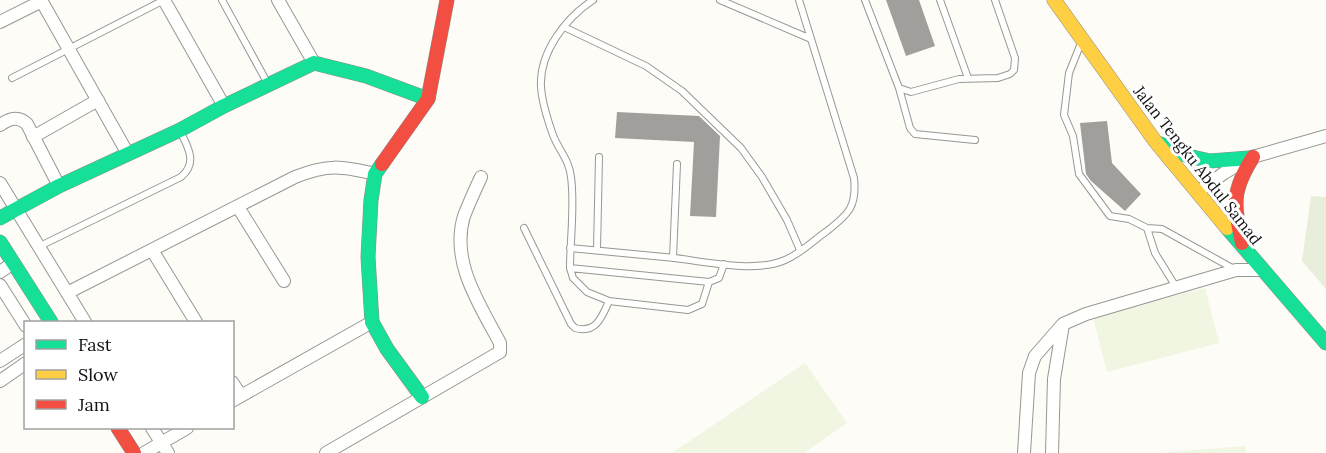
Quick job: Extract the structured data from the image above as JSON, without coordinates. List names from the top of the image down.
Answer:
{
  "streets": {
    "street": ["Jalan Tengku Abdul Samad"]
  },
  "legend": ["Fast", "Slow", "Jam"]
}
